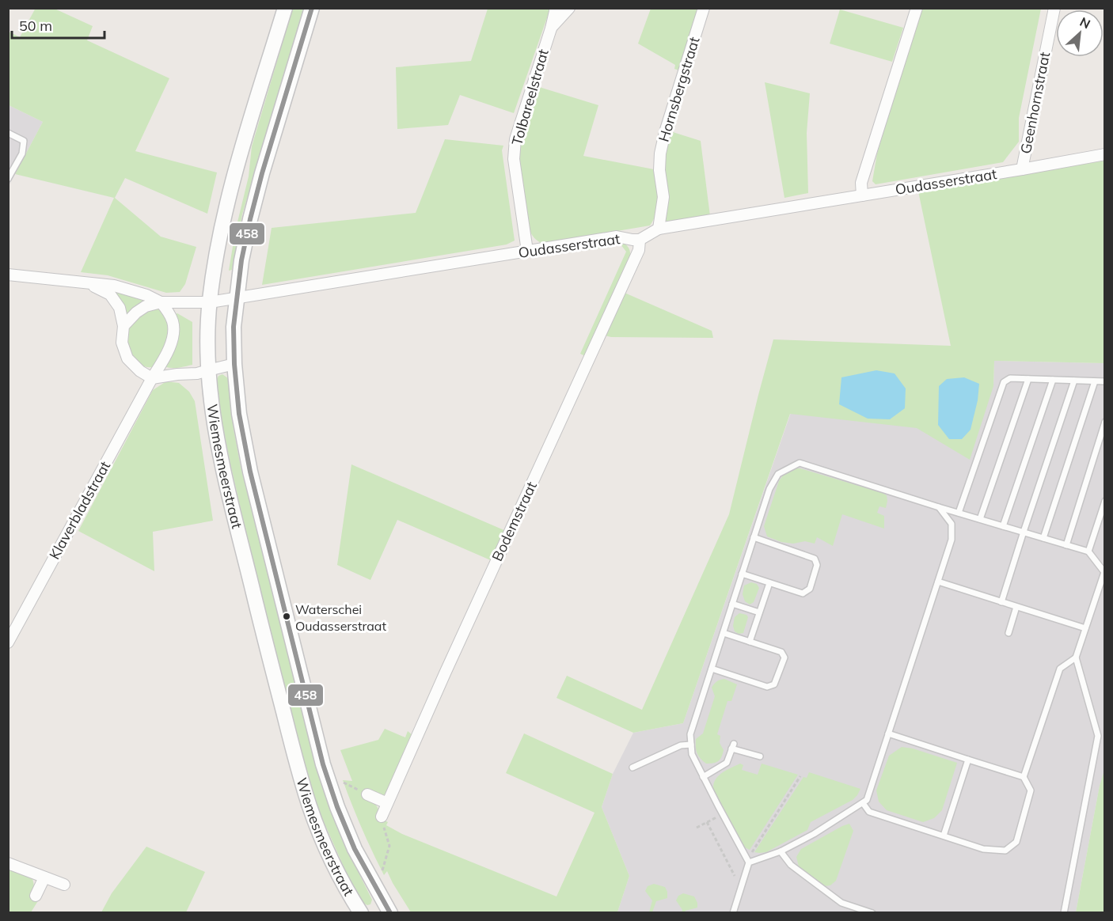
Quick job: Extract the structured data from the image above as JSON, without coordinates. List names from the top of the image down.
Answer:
{
  "streets": {
    "main road": ["Wiemesmeerstraat"],
    "street": [
      "Hornsbergstraat",
      "Tolbareelstraat",
      "Geenhornstraat",
      "Oudasserstraat",
      "Klaverbladstraat",
      "Bodemstraat"
    ]
  },
  "crossings": [
    ["Hornsbergstraat", "Oudasserstraat"],
    ["Tolbareelstraat", "Oudasserstraat"],
    ["Geenhornstraat", "Oudasserstraat"],
    ["Oudasserstraat", "Wiemesmeerstraat"],
    ["Oudasserstraat", "Klaverbladstraat"],
    ["Oudasserstraat", "Bodemstraat"]
  ],
  "places": ["Waterschei Oudasserstraat"],
  "lines": ["transit line 458"],
  "scale_bar": "50 m",
  "north": "top right"
}
